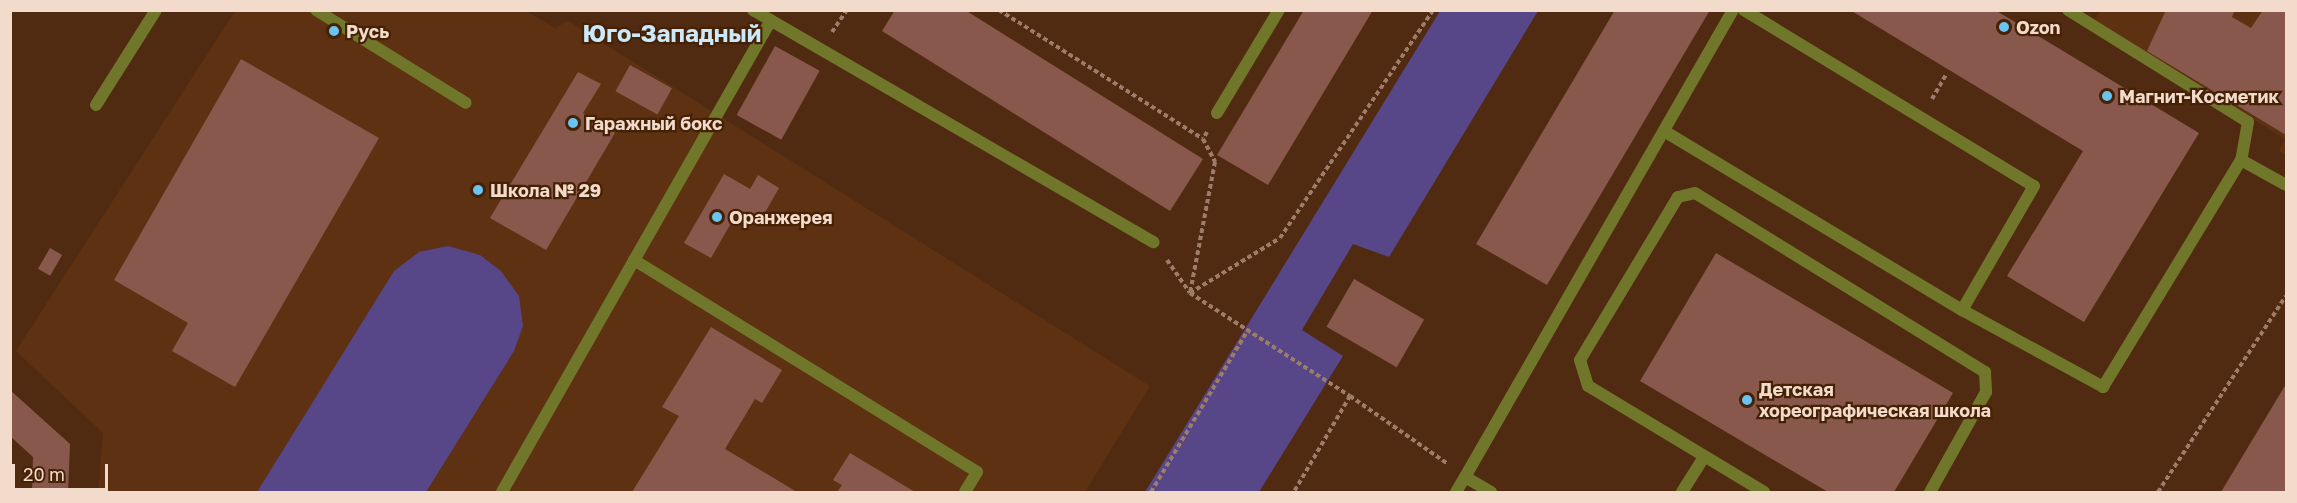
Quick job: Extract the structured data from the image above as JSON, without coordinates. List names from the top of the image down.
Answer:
{
  "districts": ["Юго-Западный"],
  "places": [
    "Ozon",
    "Русь",
    "Магнит-Косметик",
    "Гаражный бокс",
    "Школа № 29",
    "Оранжерея",
    "Детская хореографическая школа"
  ],
  "scale_bar": "20 m"
}
